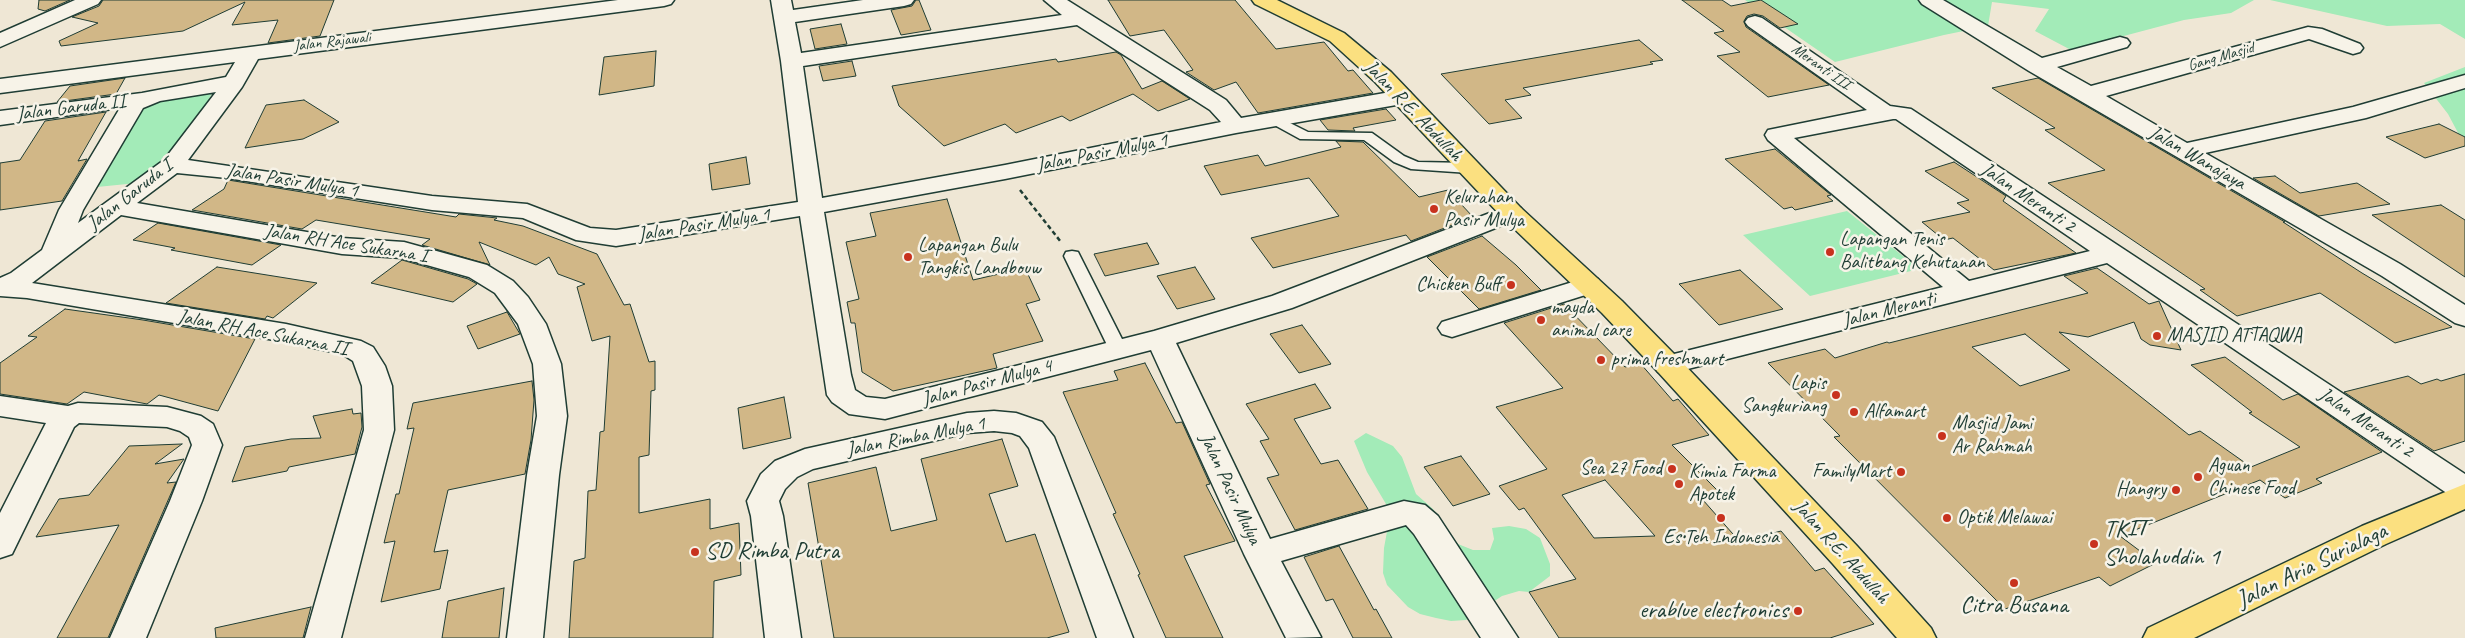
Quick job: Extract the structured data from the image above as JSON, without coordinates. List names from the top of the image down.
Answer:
{
  "streets": {
    "main road": ["Jalan R.E. Abdullah", "Jalan Aria Surialaga"],
    "street": [
      "Jalan Rajawali",
      "Gang Masjid",
      "Meranti III",
      "Jalan Garuda II",
      "Jalan Pasir Mulya 1",
      "Jalan Wanajaya",
      "Jalan Garuda I",
      "Jalan Meranti 2",
      "Jalan RH Ace Sukarna I",
      "Jalan Meranti",
      "Jalan RH Ace Sukarna II",
      "Jalan Pasir Mulya 4",
      "Jalan Rimba Mulya 1",
      "Jalan Pasir Mulya"
    ]
  },
  "crossings": [
    ["Jalan Rajawali", "Jalan Garuda I"],
    ["Gang Masjid", "Jalan Wanajaya"],
    ["Meranti III", "Jalan Meranti 2"],
    ["Jalan Garuda II", "Jalan Garuda I"],
    ["Jalan R.E. Abdullah", "Jalan Pasir Mulya 1"],
    ["Jalan R.E. Abdullah", "Jalan Meranti"],
    ["Jalan R.E. Abdullah", "Jalan Pasir Mulya 4"],
    ["Jalan Pasir Mulya 1", "Jalan Garuda I"],
    ["Jalan Pasir Mulya 1", "Jalan Pasir Mulya 4"],
    ["Jalan Garuda I", "Jalan RH Ace Sukarna I"],
    ["Jalan Garuda I", "Jalan RH Ace Sukarna II"],
    ["Jalan Meranti 2", "Jalan Meranti"],
    ["Jalan Pasir Mulya 4", "Jalan Pasir Mulya"]
  ],
  "places": [
    "Kelurahan Pasir Mulya",
    "Lapangan Tenis Balitbang Kehutanan",
    "Lapangan Bulu Tangkis Landbouw",
    "Chicken Buff",
    "mayda animal care",
    "MASJID ATTAQWA",
    "prima freshmart",
    "Lapis Sangkuriang",
    "Alfamart",
    "Masjid Jami Ar Rahmah",
    "Sea 27 Food",
    "FamilyMart",
    "Aguan Chinese Food",
    "Kimia Farma Apotek",
    "Hangry",
    "Es•Teh Indonesia",
    "Optik Melawai",
    "TKIT Sholahuddin 1",
    "SD Rimba Putra",
    "Citra Busana",
    "erablue electronics"
  ]
}
